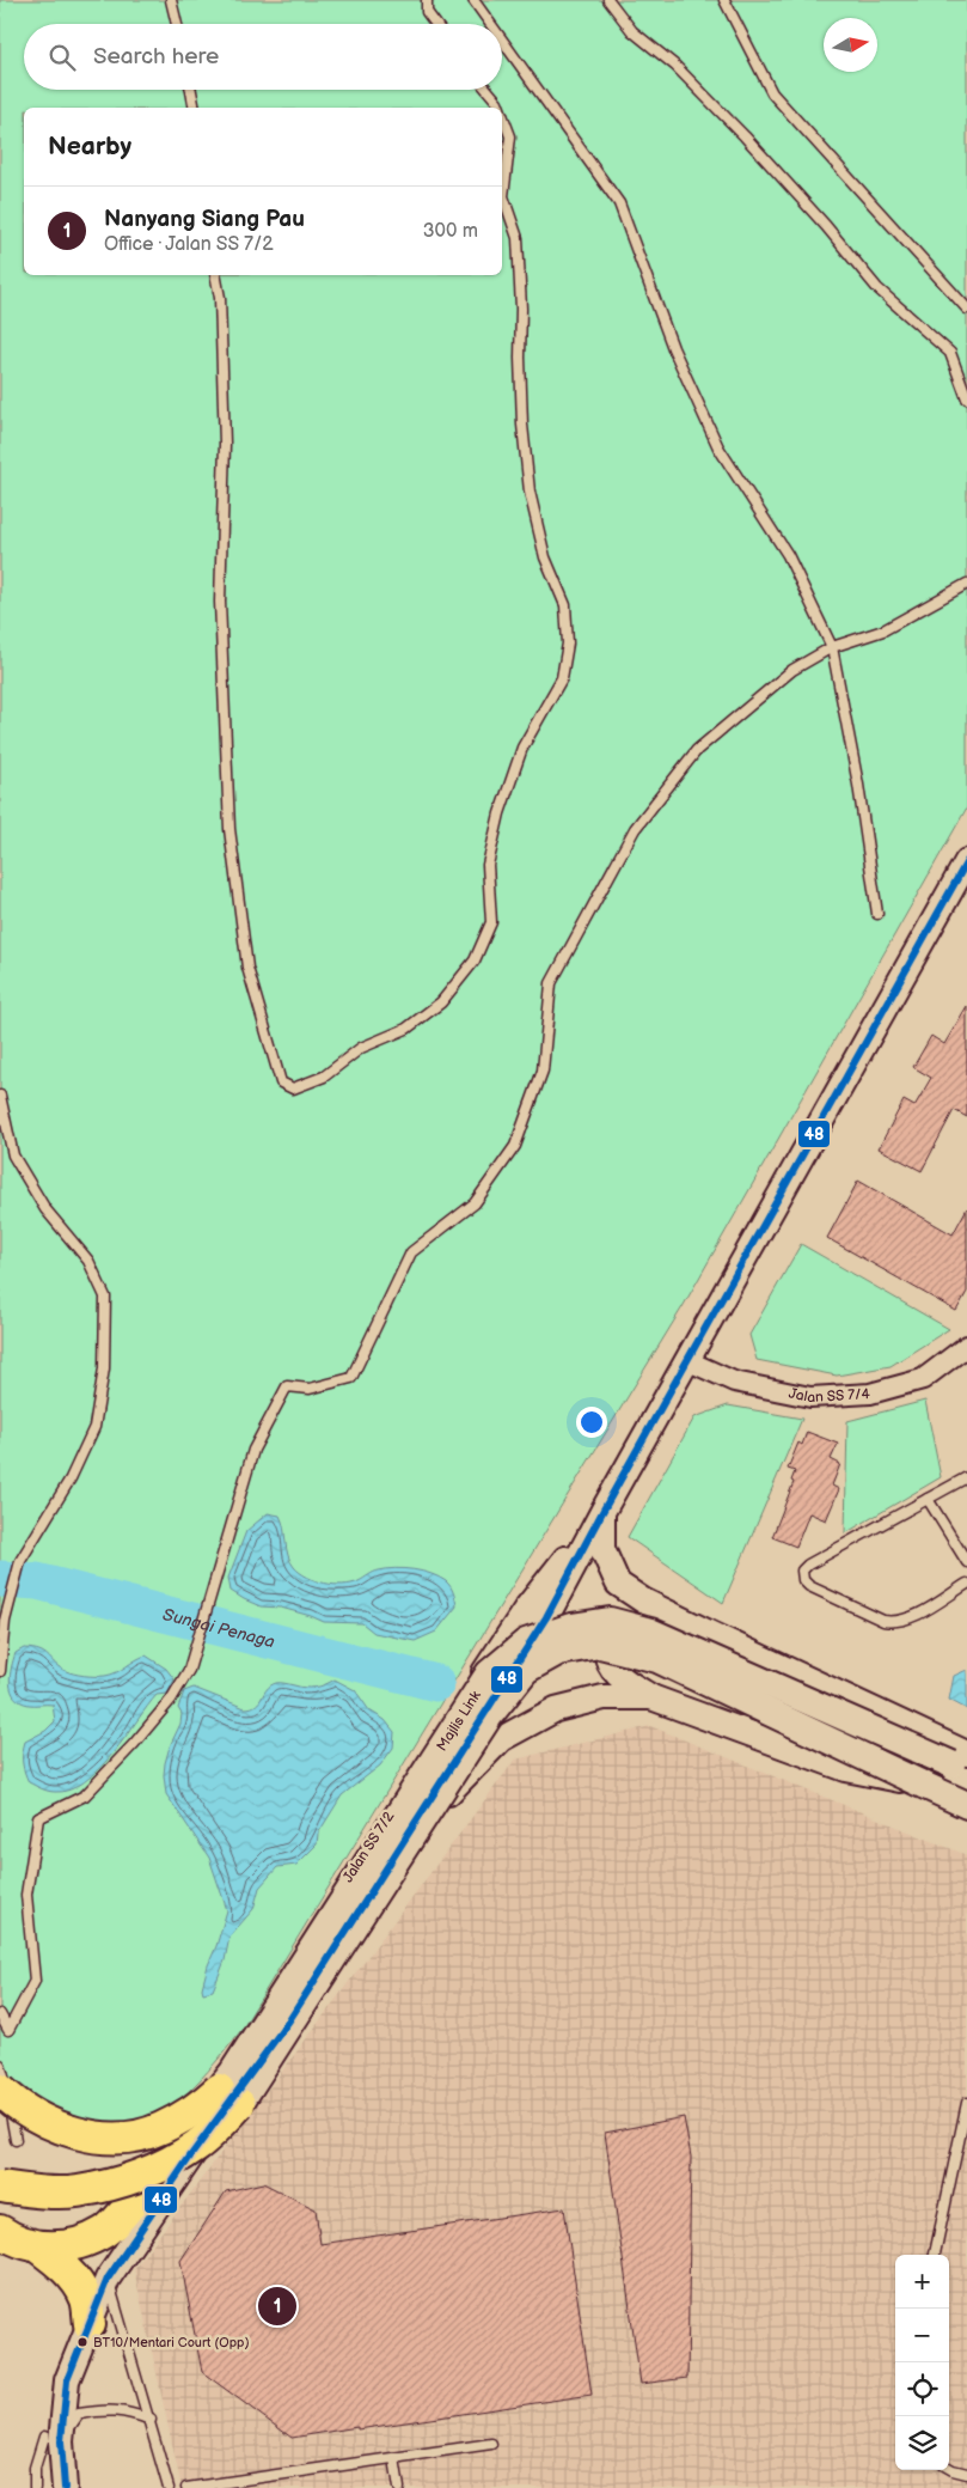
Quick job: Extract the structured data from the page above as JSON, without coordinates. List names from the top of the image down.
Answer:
{
  "streets": {
    "main road": ["Majlis Link"],
    "street": ["Jalan SS 7/4", "Jalan SS 7/2"]
  },
  "crossings": [
    ["Jalan SS 7/4", "Jalan SS 7/2"]
  ],
  "water": ["Sungai Penaga"],
  "places": ["BT10/Mentari Court (Opp)"],
  "lines": ["transit line 48"],
  "north": "right",
  "page": {
    "search": "Search here",
    "heading": "Nearby",
    "list": [
      {
        "mark": "1",
        "name": "Nanyang Siang Pau",
        "note": "Office · Jalan SS 7/2",
        "value": "300 m"
      }
    ],
    "map_buttons": ["+", "−"],
    "pins": "1"
  }
}
